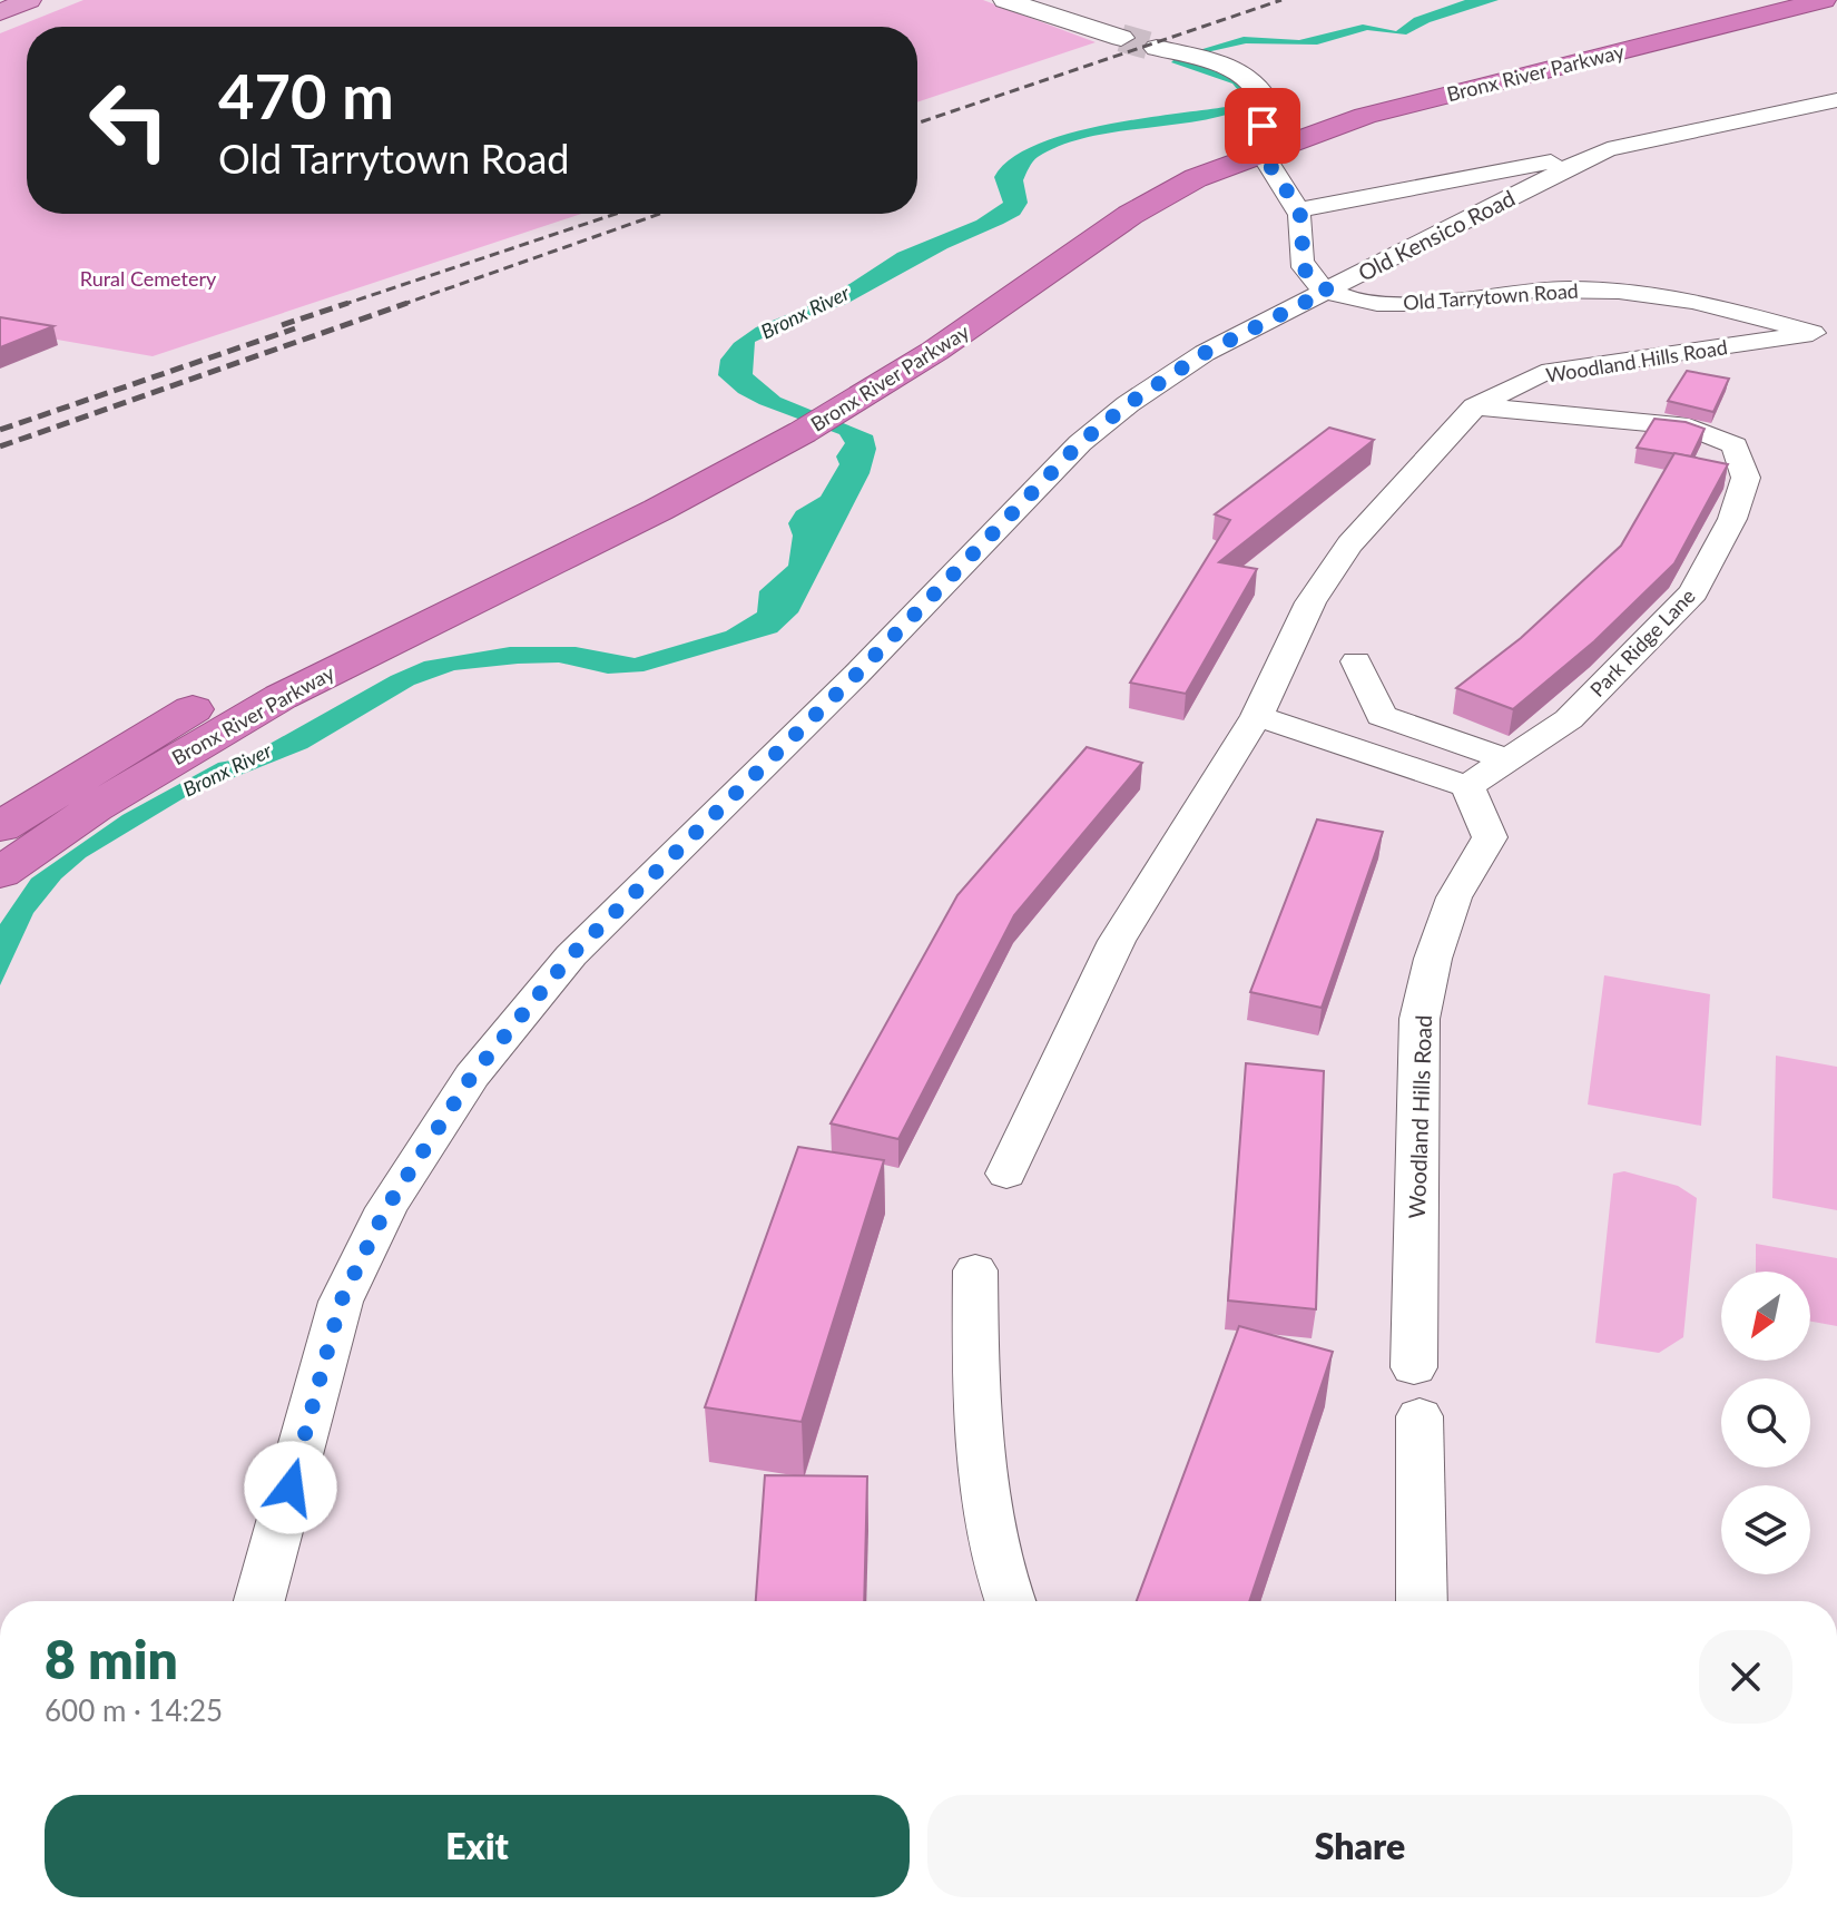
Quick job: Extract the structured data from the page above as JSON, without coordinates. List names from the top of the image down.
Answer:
{
  "streets": {
    "highway": ["Bronx River Parkway"],
    "street": [
      "Old Kensico Road",
      "Old Tarrytown Road",
      "Woodland Hills Road",
      "Park Ridge Lane"
    ]
  },
  "crossings": [
    ["Old Kensico Road", "Old Tarrytown Road"],
    ["Old Tarrytown Road", "Woodland Hills Road"],
    ["Woodland Hills Road", "Park Ridge Lane"]
  ],
  "water": ["Bronx River"],
  "parks": ["Rural Cemetery"],
  "north": "bottom left",
  "page": {
    "turn": ["470 m", "Old Tarrytown Road"],
    "heading": ["8 min", "600 m · 14:25"],
    "buttons": ["Exit", "Share"]
  }
}
